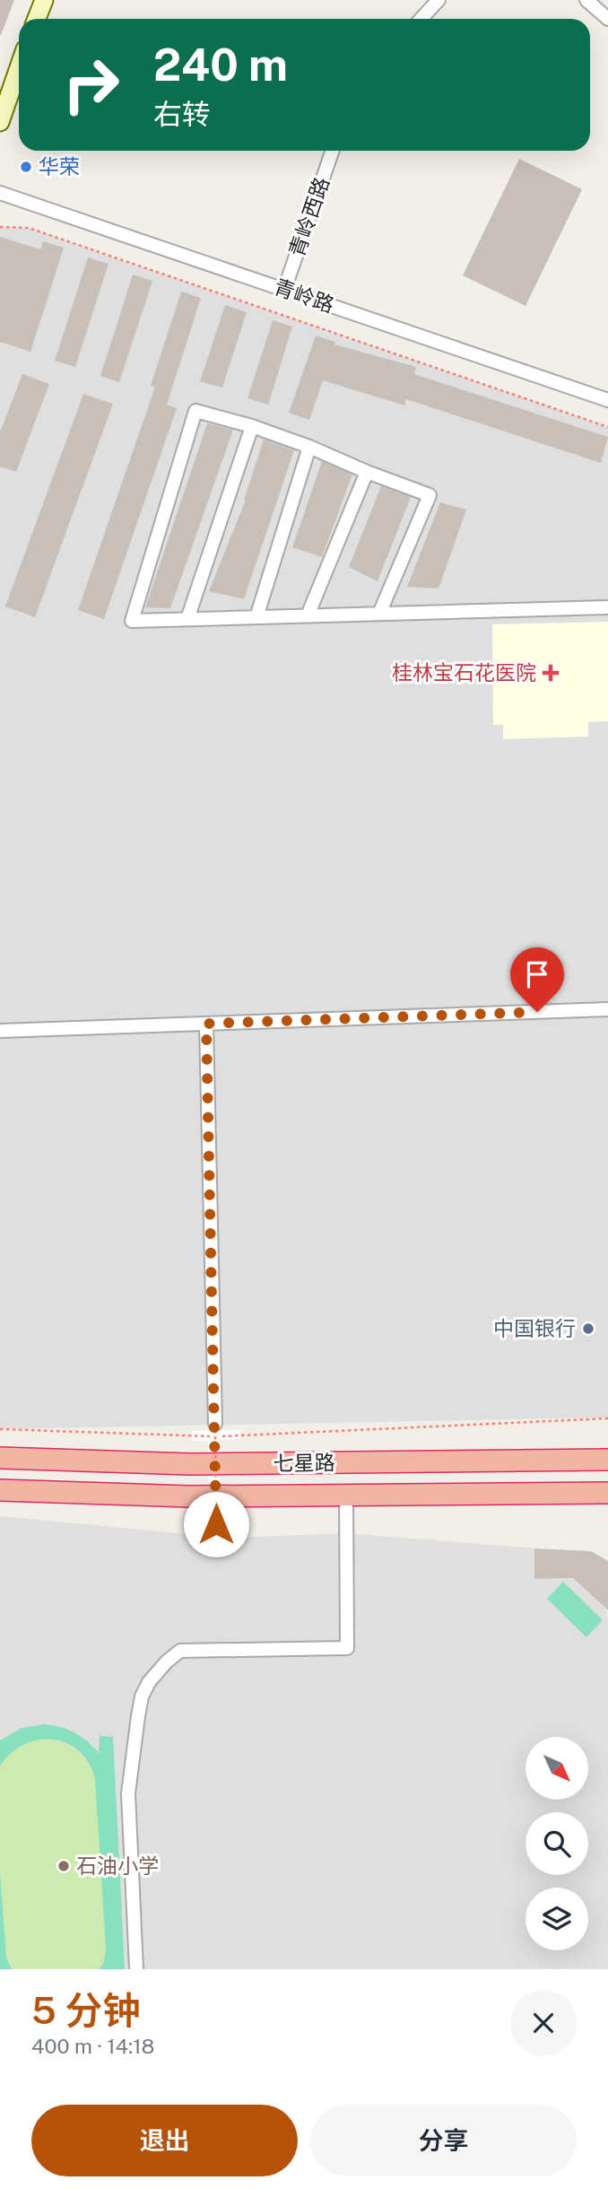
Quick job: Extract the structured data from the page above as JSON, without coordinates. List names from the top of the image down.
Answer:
{
  "streets": {
    "highway": ["七星路"],
    "street": ["青岭西路", "青岭路"]
  },
  "crossings": [
    ["青岭西路", "青岭路"]
  ],
  "places": {
    "other": ["华荣", "中国银行", "石油小学"],
    "health": ["桂林宝石花医院"]
  },
  "north": "bottom right",
  "page": {
    "turn": ["240 m", "右转"],
    "heading": ["5 分钟", "400 m · 14:18"],
    "buttons": ["退出", "分享"]
  }
}
